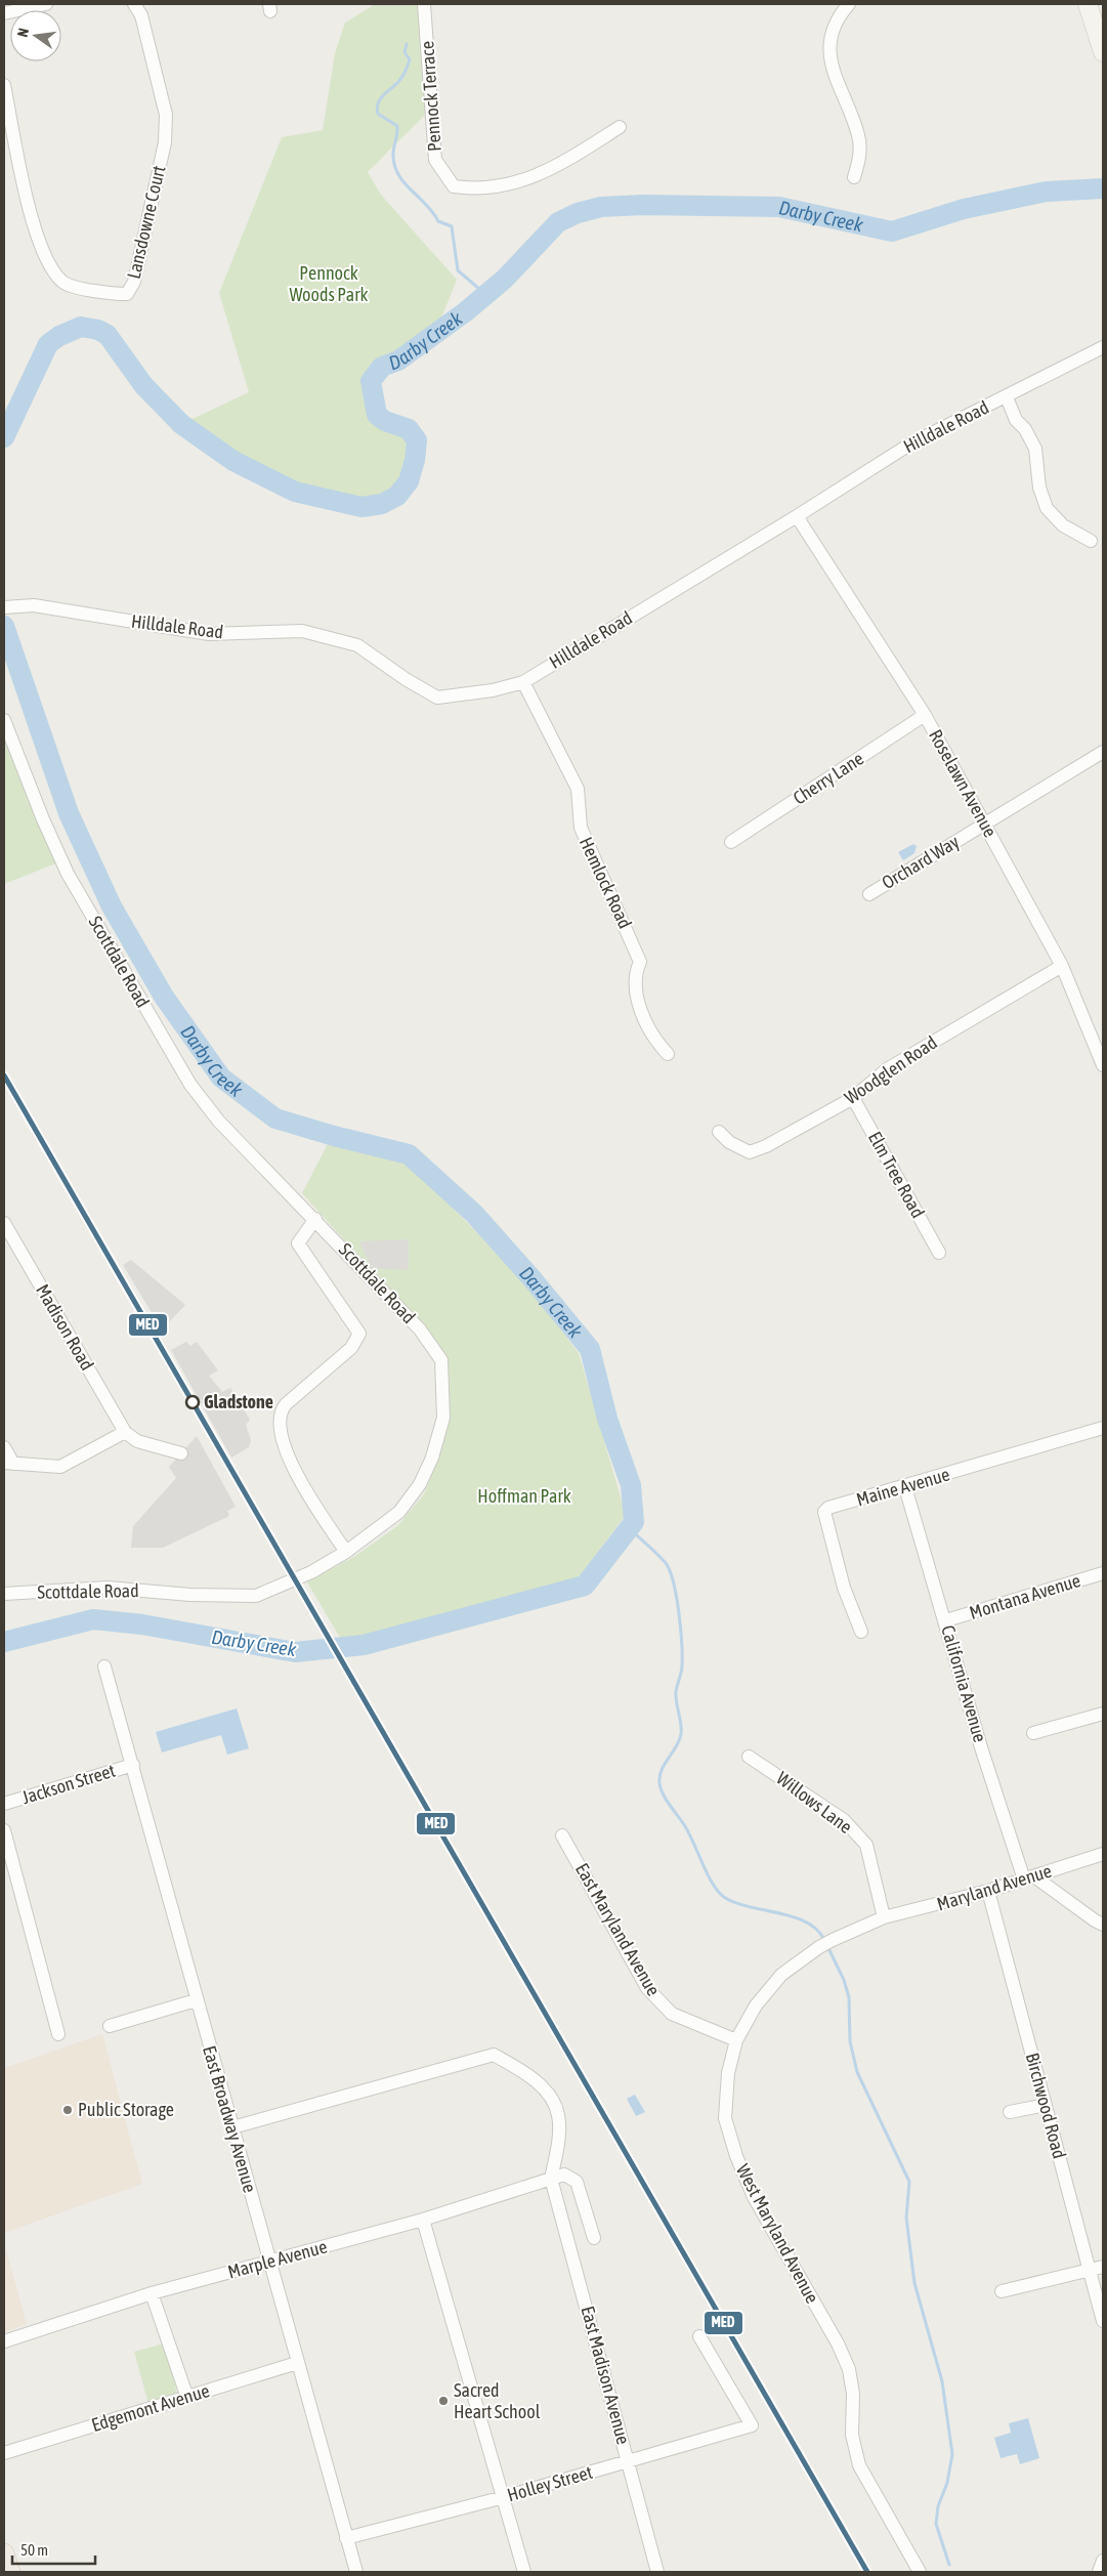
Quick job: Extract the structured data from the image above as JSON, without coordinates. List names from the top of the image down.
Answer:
{
  "streets": {
    "street": [
      "Pennock Terrace",
      "Lansdowne Court",
      "Hilldale Road",
      "Cherry Lane",
      "Roselawn Avenue",
      "Orchard Way",
      "Hemlock Road",
      "Scottdale Road",
      "Woodglen Road",
      "Elm Tree Road",
      "Madison Road",
      "Maine Avenue",
      "Montana Avenue",
      "California Avenue",
      "Jackson Street",
      "Willows Lane",
      "Maryland Avenue",
      "East Maryland Avenue",
      "Birchwood Road",
      "East Broadway Avenue",
      "West Maryland Avenue",
      "Marple Avenue",
      "East Madison Avenue",
      "Edgemont Avenue",
      "Holley Street"
    ]
  },
  "crossings": [
    ["Hilldale Road", "Roselawn Avenue"],
    ["Hilldale Road", "Hemlock Road"],
    ["Cherry Lane", "Roselawn Avenue"],
    ["Roselawn Avenue", "Orchard Way"],
    ["Roselawn Avenue", "Woodglen Road"],
    ["Woodglen Road", "Elm Tree Road"],
    ["Maine Avenue", "California Avenue"],
    ["Montana Avenue", "California Avenue"],
    ["California Avenue", "Maryland Avenue"],
    ["Jackson Street", "East Broadway Avenue"],
    ["Willows Lane", "Maryland Avenue"],
    ["Willows Lane", "West Maryland Avenue"],
    ["Maryland Avenue", "Birchwood Road"],
    ["Maryland Avenue", "West Maryland Avenue"],
    ["East Maryland Avenue", "West Maryland Avenue"],
    ["East Broadway Avenue", "Marple Avenue"],
    ["East Broadway Avenue", "Edgemont Avenue"],
    ["East Broadway Avenue", "Holley Street"],
    ["Marple Avenue", "East Madison Avenue"],
    ["East Madison Avenue", "Holley Street"]
  ],
  "water": ["Darby Creek"],
  "parks": ["Pennock Woods Park", "Hoffman Park"],
  "places": ["Gladstone", "Public Storage", "Sacred Heart School"],
  "lines": ["transit line MED"],
  "scale_bar": "50 m",
  "north": "left"
}
